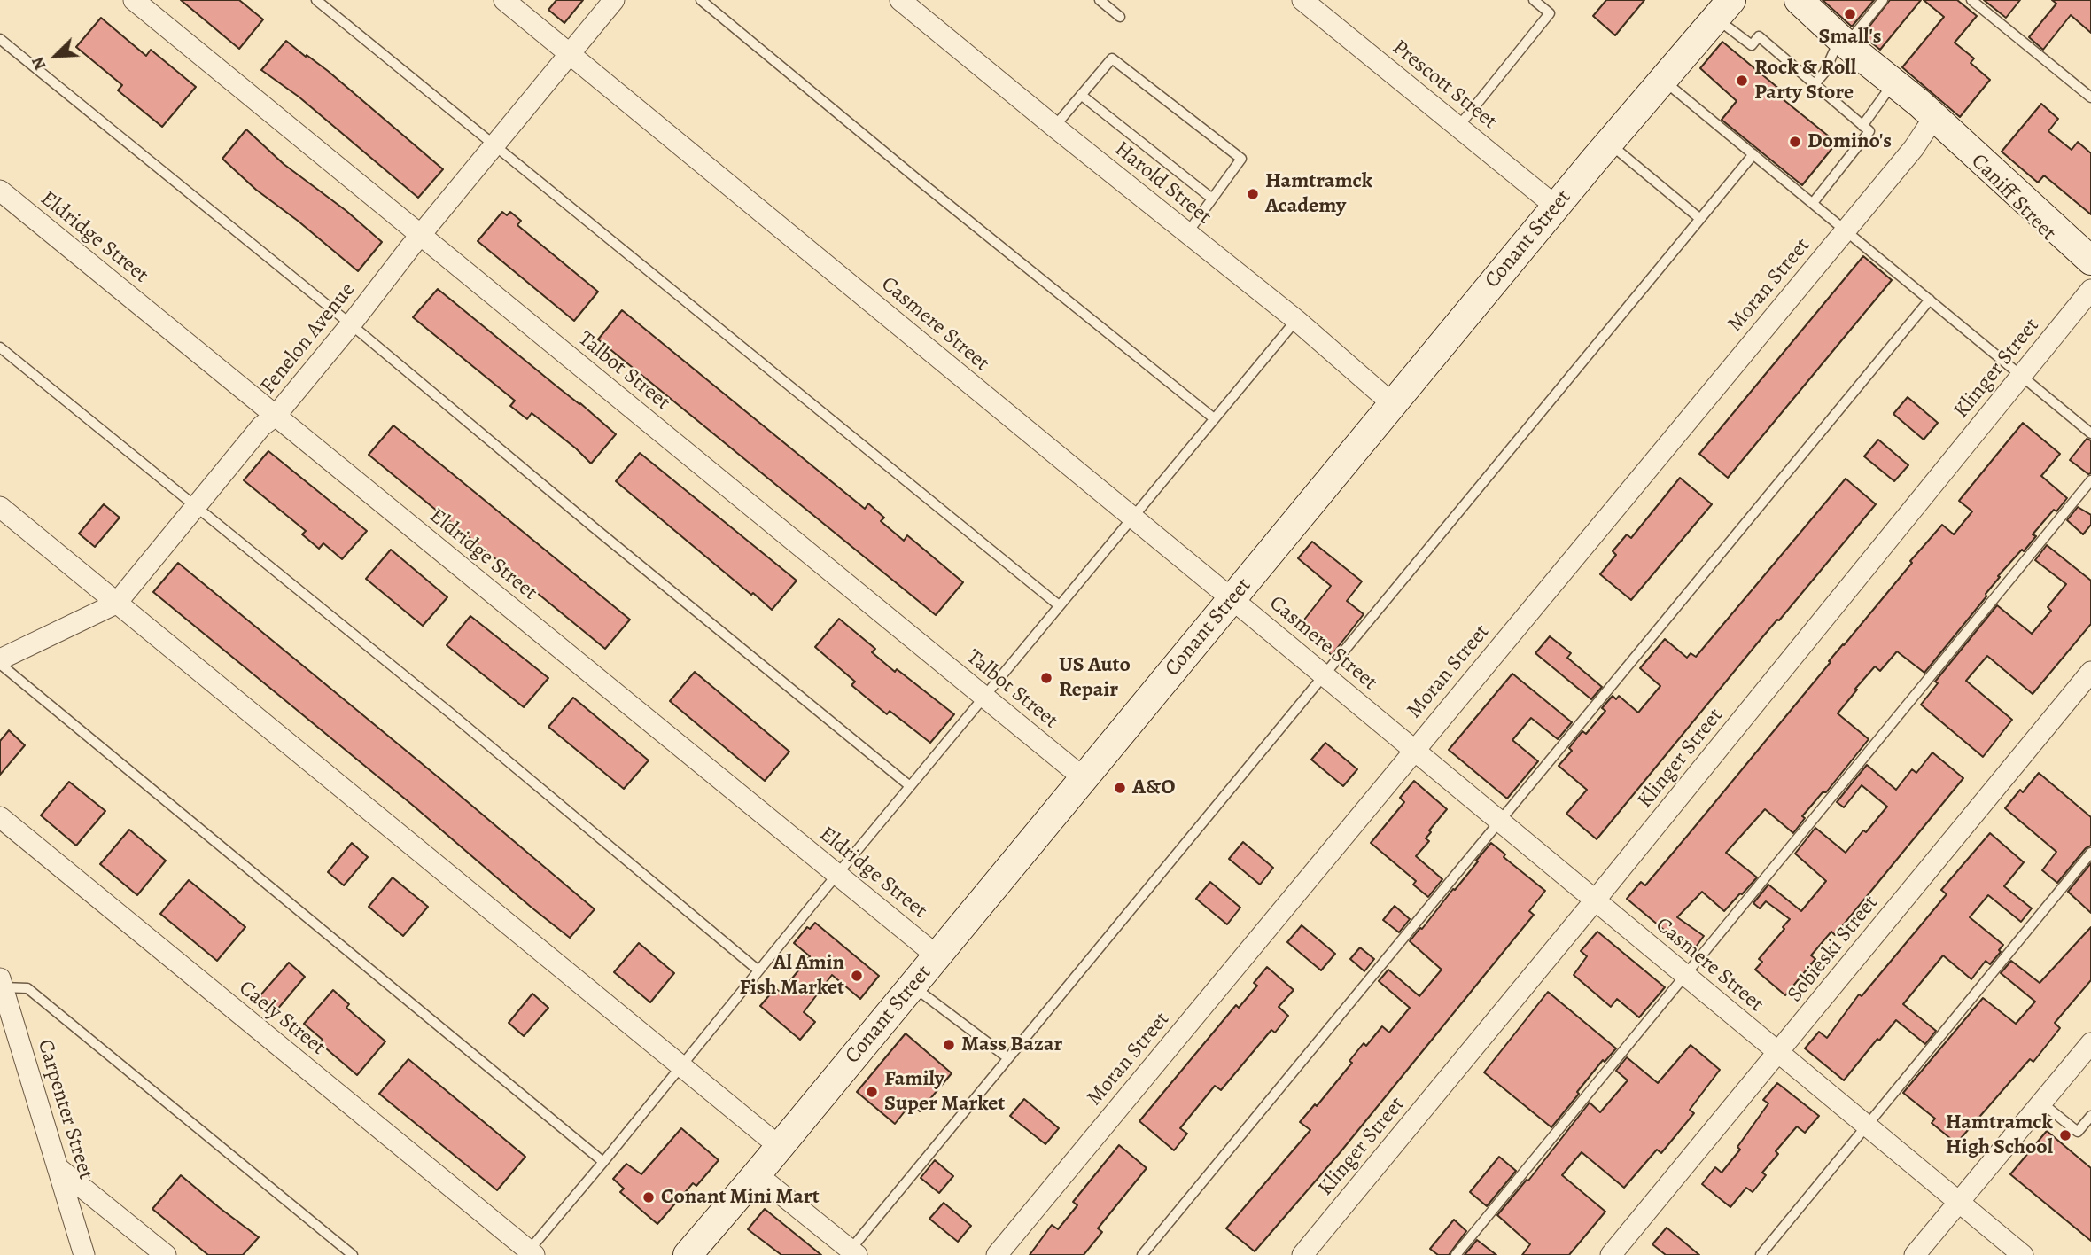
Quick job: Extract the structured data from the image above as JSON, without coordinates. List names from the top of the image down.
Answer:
{
  "streets": {
    "main road": ["Caniff Street", "Conant Street"],
    "street": [
      "Prescott Street",
      "Harold Street",
      "Eldridge Street",
      "Moran Street",
      "Casmere Street",
      "Fenelon Avenue",
      "Klinger Street",
      "Talbot Street",
      "Sobieski Street",
      "Caely Street",
      "Carpenter Street"
    ]
  },
  "crossings": [
    ["Prescott Street", "Conant Street"],
    ["Harold Street", "Conant Street"],
    ["Caniff Street", "Moran Street"],
    ["Eldridge Street", "Conant Street"],
    ["Eldridge Street", "Fenelon Avenue"],
    ["Conant Street", "Casmere Street"],
    ["Conant Street", "Talbot Street"],
    ["Moran Street", "Casmere Street"],
    ["Casmere Street", "Fenelon Avenue"],
    ["Casmere Street", "Klinger Street"],
    ["Casmere Street", "Sobieski Street"],
    ["Fenelon Avenue", "Talbot Street"]
  ],
  "places": [
    "Small's",
    "Rock & Roll Party Store",
    "Domino's",
    "Hamtramck Academy",
    "US Auto Repair",
    "A&O",
    "Al Amin Fish Market",
    "Mass Bazar",
    "Family Super Market",
    "Hamtramck High School",
    "Conant Mini Mart"
  ],
  "north": "bottom left"
}
